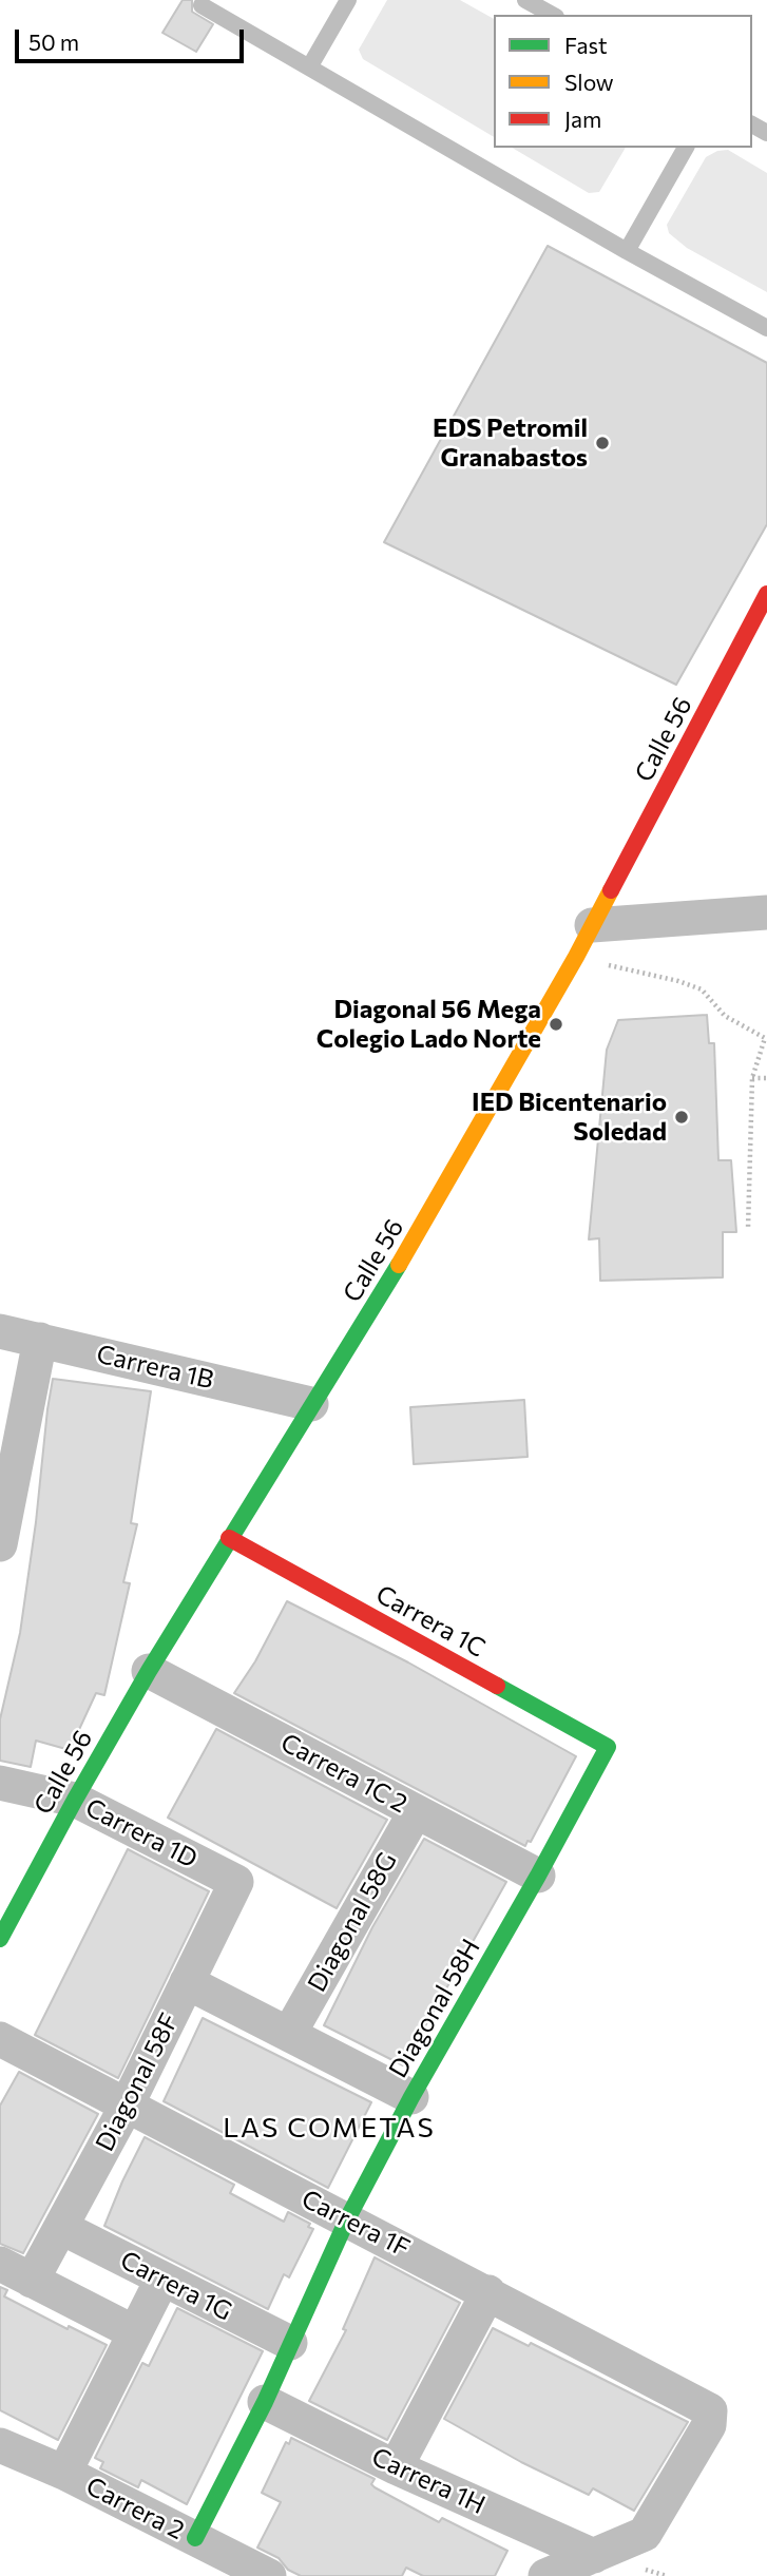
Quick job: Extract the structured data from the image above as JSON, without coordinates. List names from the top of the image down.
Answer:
{
  "streets": {
    "main road": ["Calle 56", "Carrera 1C", "Diagonal 58H"],
    "street": [
      "Carrera 1B",
      "Carrera 1C 2",
      "Carrera 1D",
      "Diagonal 58G",
      "Diagonal 58F",
      "Carrera 1F",
      "Carrera 1G",
      "Carrera 1H",
      "Carrera 2"
    ]
  },
  "crossings": [
    ["Calle 56", "Carrera 1B"],
    ["Calle 56", "Carrera 1C"],
    ["Calle 56", "Carrera 1C 2"],
    ["Calle 56", "Carrera 1D"],
    ["Carrera 1C", "Diagonal 58H"],
    ["Carrera 1C 2", "Diagonal 58G"],
    ["Carrera 1C 2", "Diagonal 58H"],
    ["Carrera 1D", "Diagonal 58F"],
    ["Diagonal 58H", "Carrera 1F"],
    ["Diagonal 58H", "Carrera 1G"],
    ["Diagonal 58H", "Carrera 1H"],
    ["Diagonal 58H", "Carrera 2"],
    ["Diagonal 58F", "Carrera 1F"],
    ["Diagonal 58F", "Carrera 1G"],
    ["Carrera 1F", "Carrera 1H"]
  ],
  "districts": ["LAS COMETAS"],
  "places": ["EDS Petromil Granabastos", "Diagonal 56 Mega Colegio Lado Norte", "IED Bicentenario Soledad"],
  "legend": ["Fast", "Slow", "Jam"],
  "scale_bar": "50 m"
}
